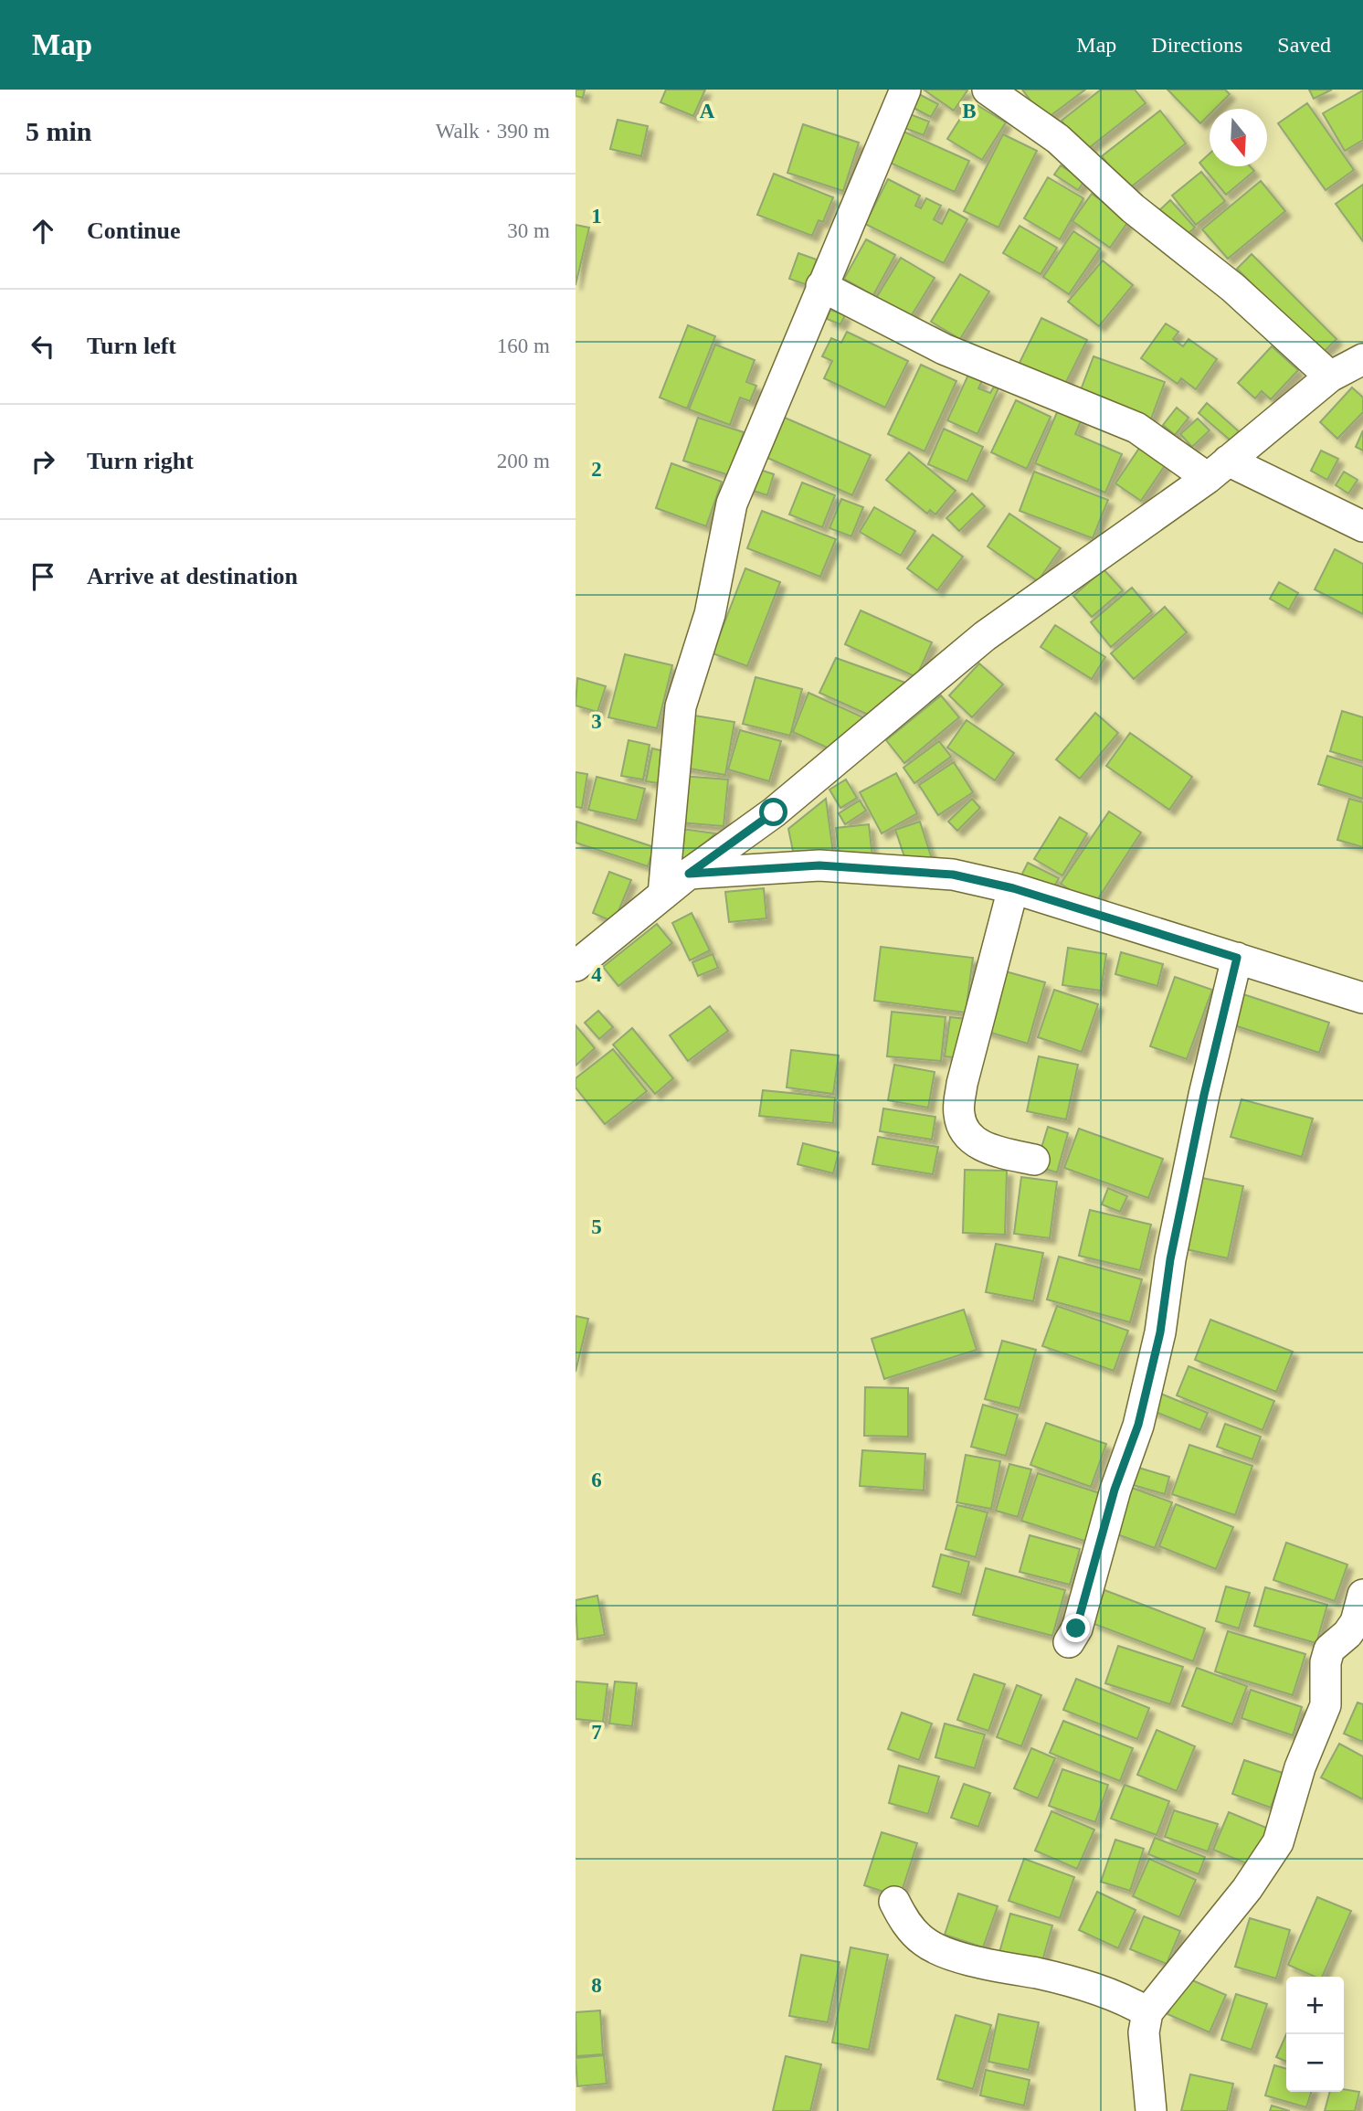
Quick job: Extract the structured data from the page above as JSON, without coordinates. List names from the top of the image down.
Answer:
{
  "north": "bottom",
  "page": {
    "header": "Map",
    "nav": ["Map", "Directions", "Saved"],
    "heading": ["5 min", "Walk · 390 m"],
    "list": [
      ["Continue", "30 m"],
      ["Turn left", "160 m"],
      ["Turn right", "200 m"],
      "Arrive at destination"
    ],
    "map_buttons": ["+", "−"]
  },
  "grid": {
    "columns": ["A", "B"],
    "rows": [
      "1",
      "2",
      "3",
      "4",
      "5",
      "6",
      "7",
      "8"
    ]
  }
}
